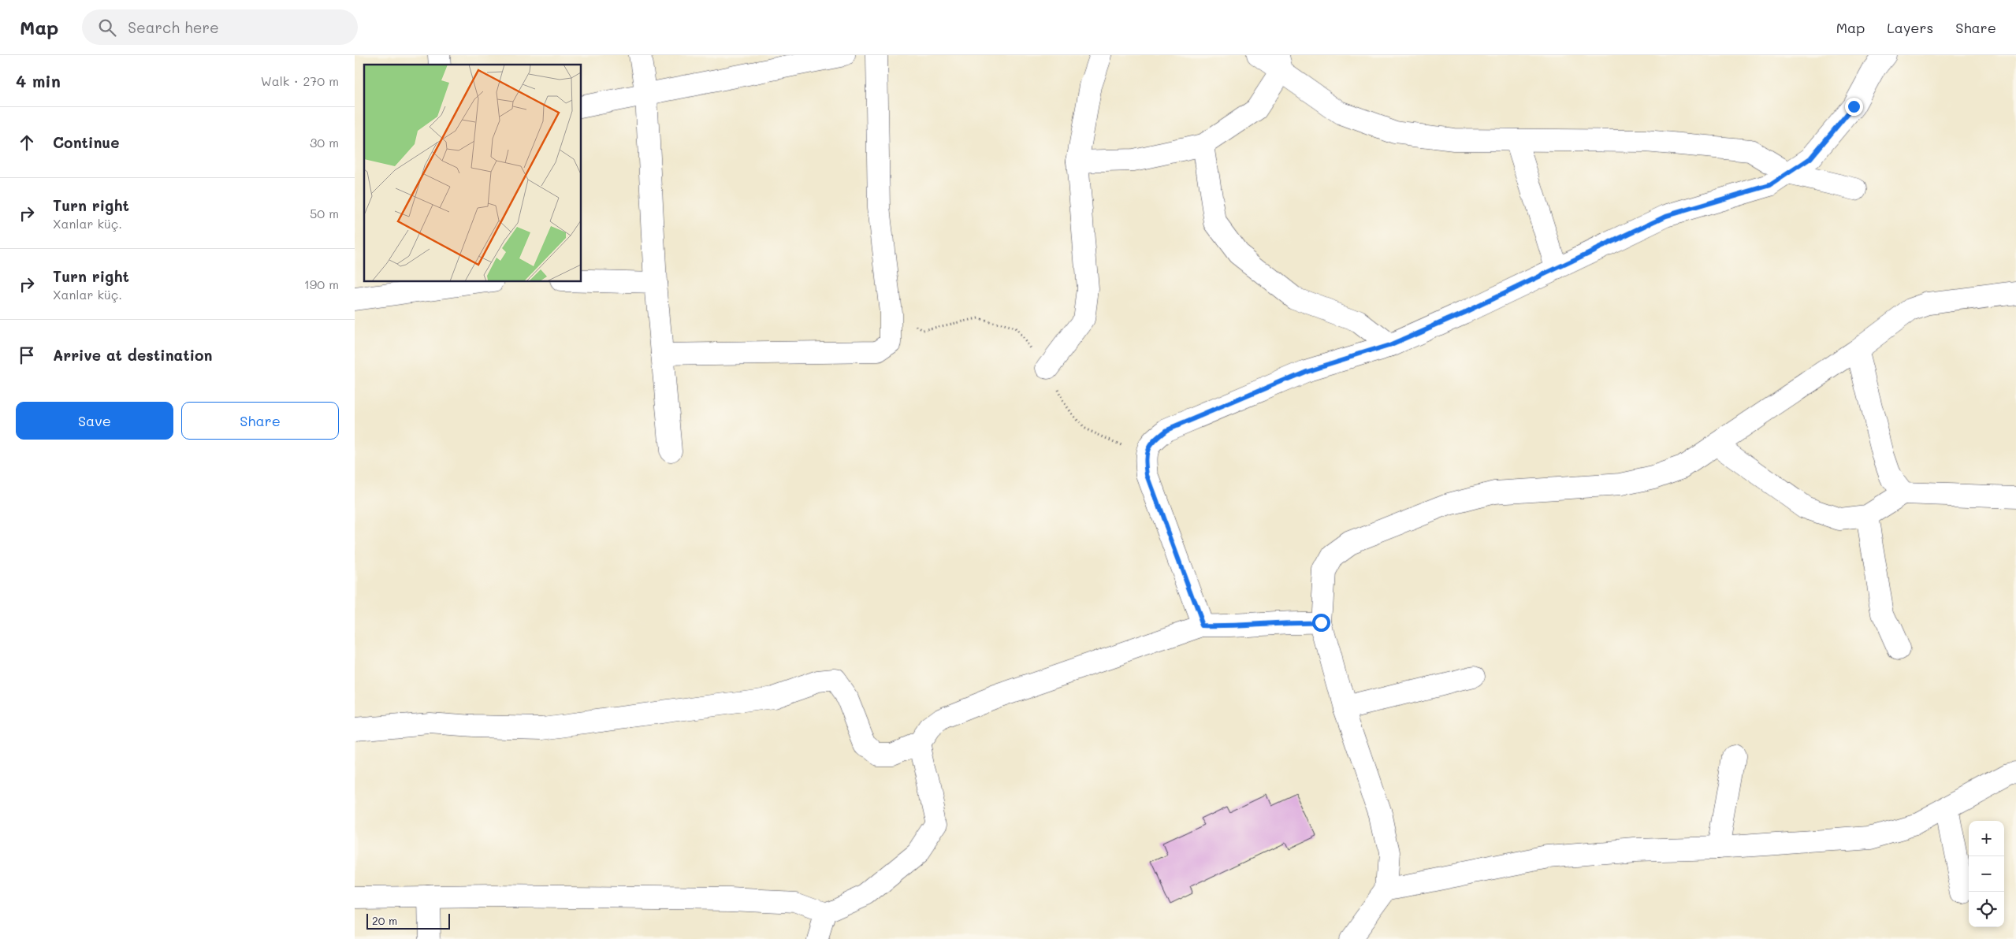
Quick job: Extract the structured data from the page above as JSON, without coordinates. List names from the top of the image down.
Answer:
{
  "scale_bar": "20 m",
  "page": {
    "header": "Map",
    "search": "Search here",
    "nav": ["Map", "Layers", "Share"],
    "heading": ["4 min", "Walk · 270 m"],
    "list": [
      ["Continue", "30 m"],
      ["Turn right", "Xanlar küç.", "50 m"],
      ["Turn right", "Xanlar küç.", "190 m"],
      "Arrive at destination"
    ],
    "buttons": ["Save", "Share"],
    "map_buttons": ["+", "−"],
    "scale": "20 m"
  }
}
